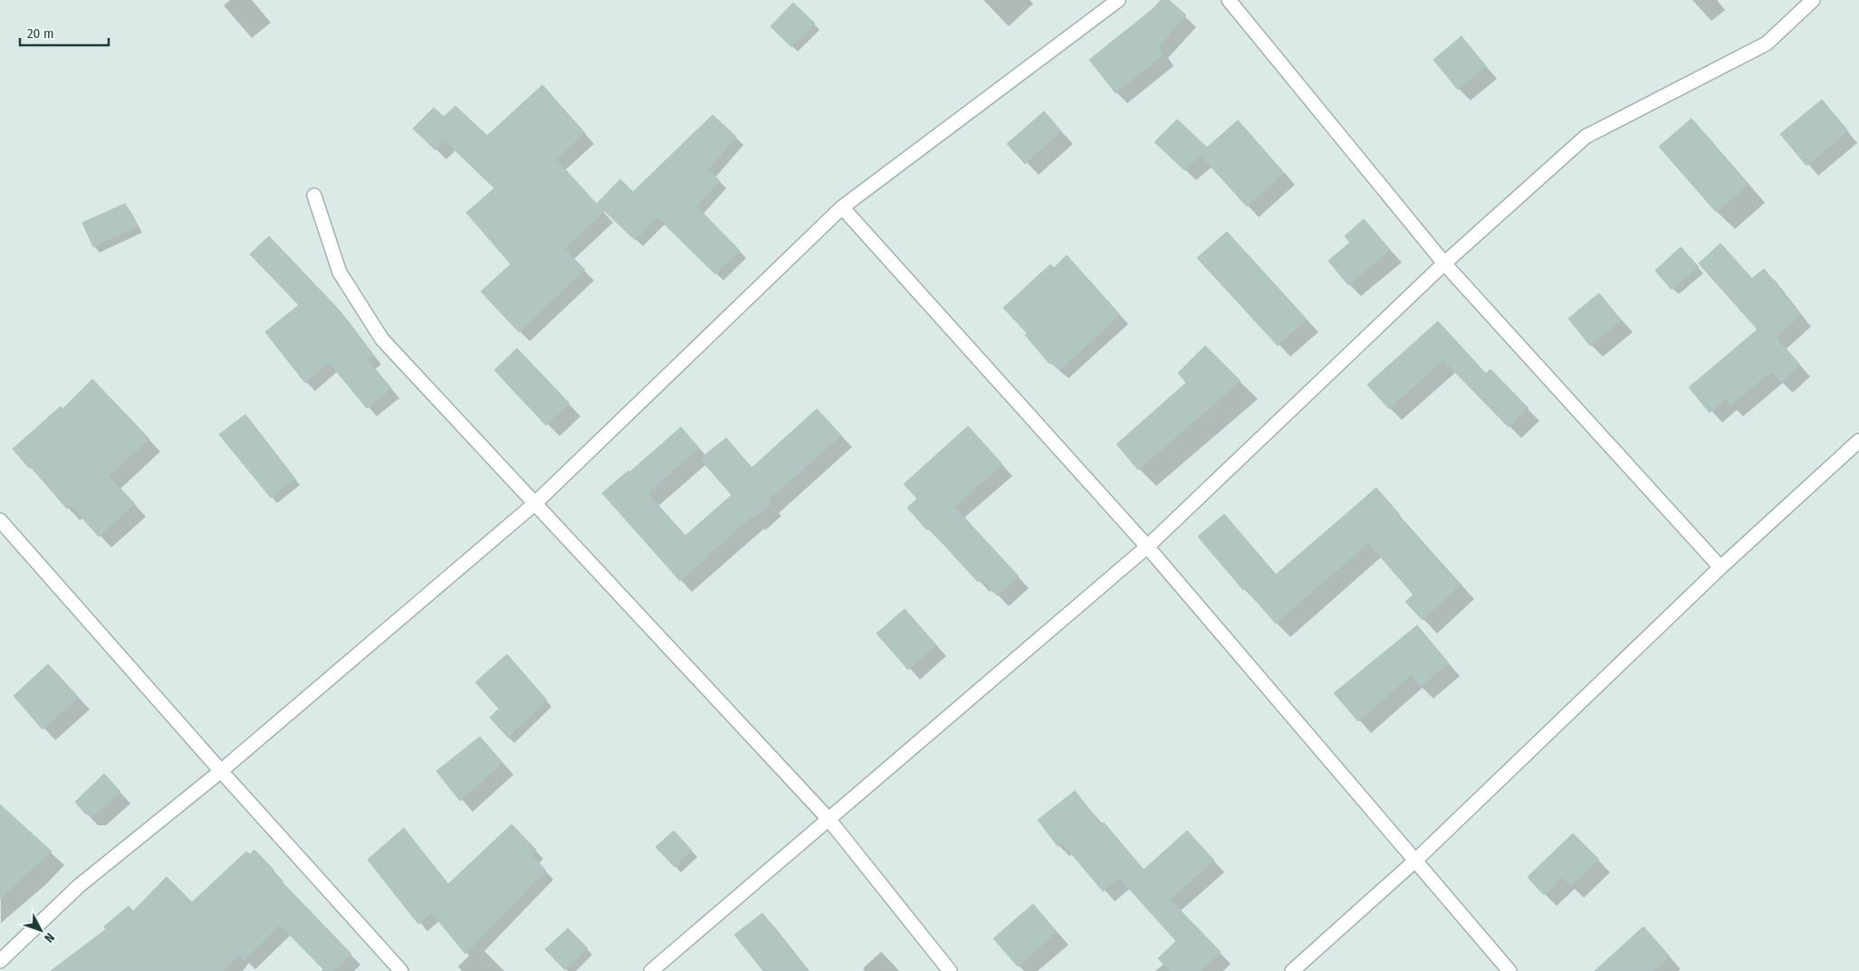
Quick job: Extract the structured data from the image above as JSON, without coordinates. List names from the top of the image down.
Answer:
{
  "scale_bar": "20 m",
  "north": "bottom right"
}
